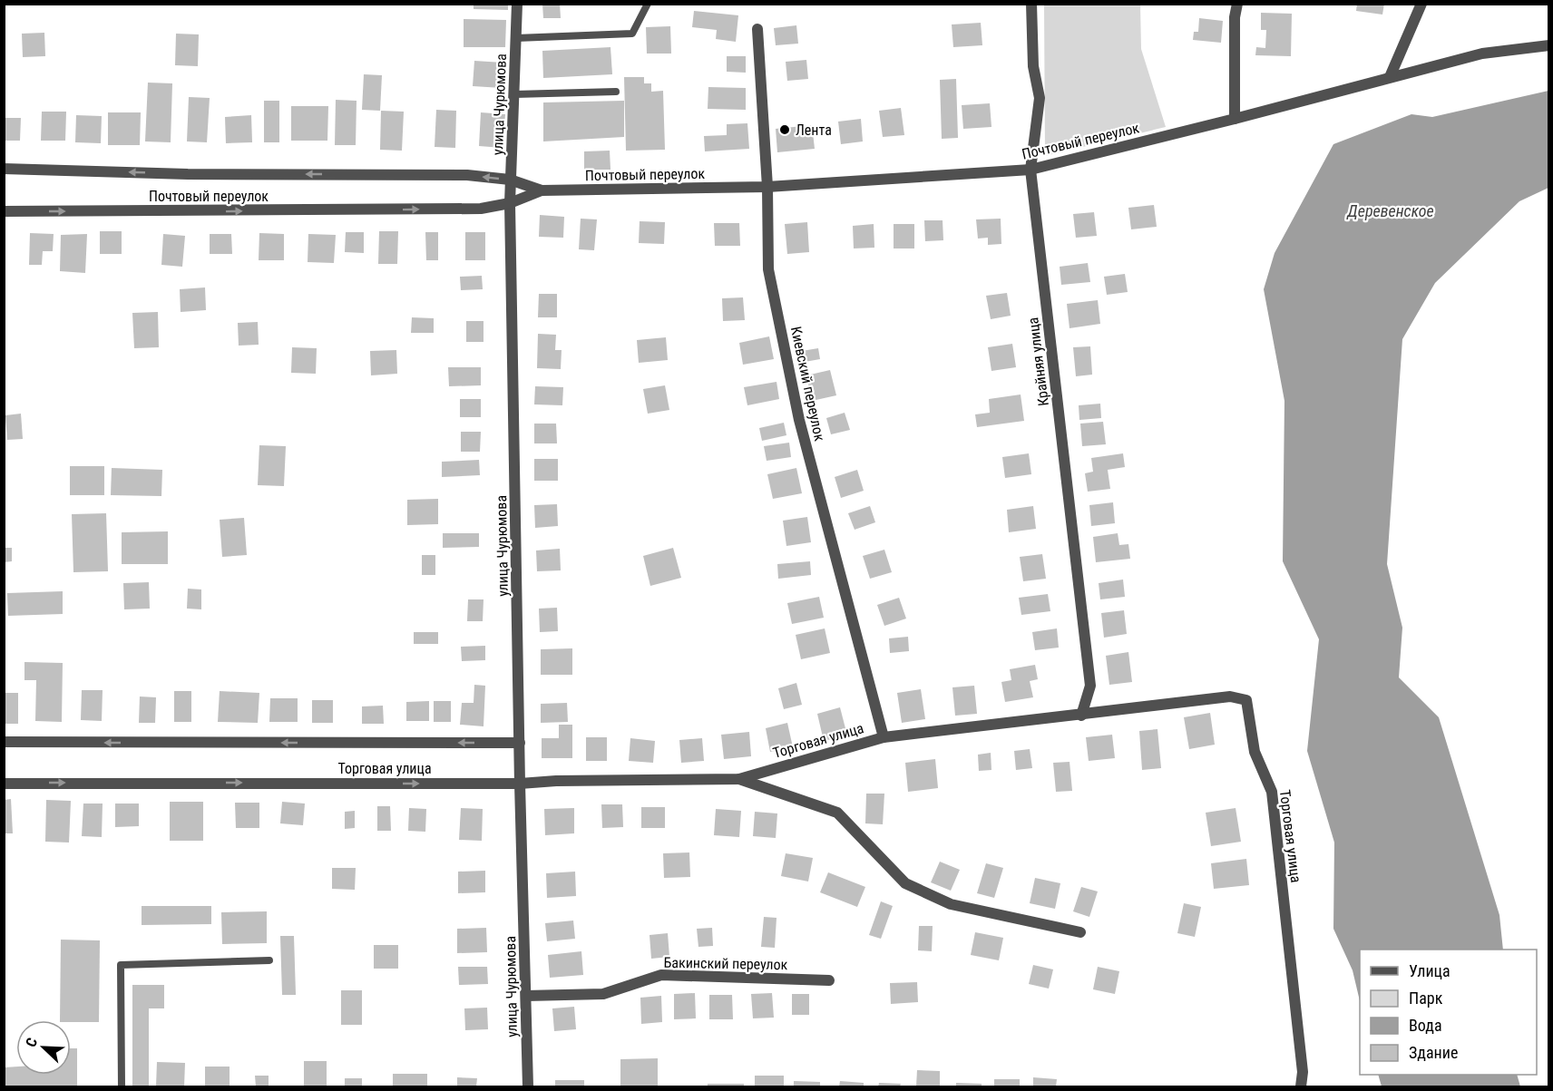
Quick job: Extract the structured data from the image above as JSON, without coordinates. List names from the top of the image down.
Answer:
{
  "streets": {
    "street": [
      "улица Чурюмова",
      "Почтовый переулок",
      "Крайняя улица",
      "Киевский переулок",
      "Торговая улица",
      "Бакинский переулок"
    ]
  },
  "crossings": [
    ["улица Чурюмова", "Почтовый переулок"],
    ["улица Чурюмова", "Торговая улица"],
    ["улица Чурюмова", "Бакинский переулок"],
    ["Почтовый переулок", "Крайняя улица"],
    ["Почтовый переулок", "Киевский переулок"],
    ["Крайняя улица", "Торговая улица"],
    ["Киевский переулок", "Торговая улица"]
  ],
  "water": ["Деревенское"],
  "places": ["Лента"],
  "legend": [
    "Улица",
    "Парк",
    "Вода",
    "Здание"
  ],
  "north": "top left"
}
